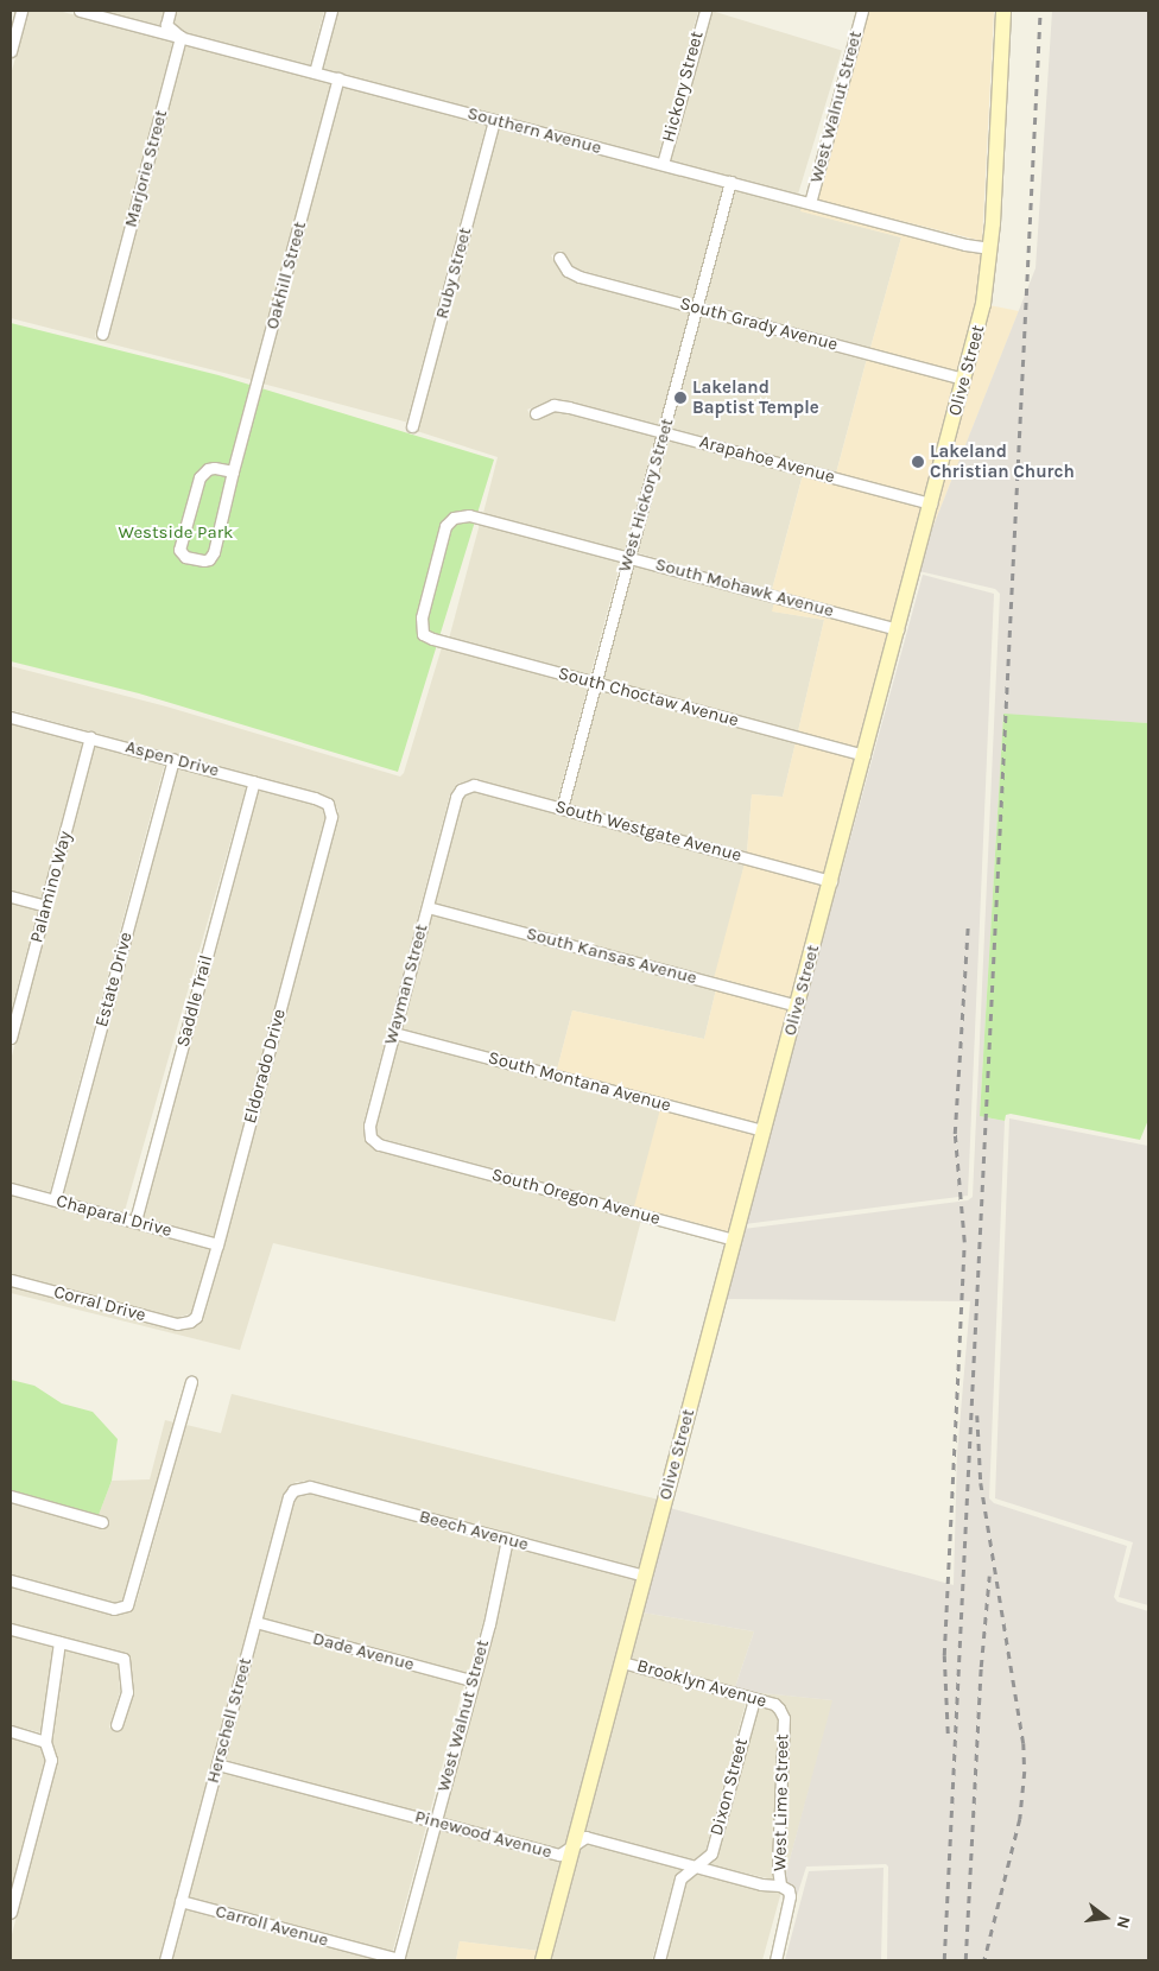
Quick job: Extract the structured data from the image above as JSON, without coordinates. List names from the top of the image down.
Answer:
{
  "streets": {
    "main road": ["Olive Street"],
    "street": [
      "Hickory Street",
      "West Walnut Street",
      "Southern Avenue",
      "Marjorie Street",
      "Ruby Street",
      "Oakhill Street",
      "South Grady Avenue",
      "Arapahoe Avenue",
      "West Hickory Street",
      "South Mohawk Avenue",
      "South Choctaw Avenue",
      "Aspen Drive",
      "South Westgate Avenue",
      "Palamino Way",
      "South Kansas Avenue",
      "Estate Drive",
      "Wayman Street",
      "Saddle Trail",
      "Eldorado Drive",
      "South Montana Avenue",
      "South Oregon Avenue",
      "Chaparal Drive",
      "Corral Drive",
      "Beech Avenue",
      "Dade Avenue",
      "Brooklyn Avenue",
      "Herschell Street",
      "Dixon Street",
      "West Lime Street",
      "Pinewood Avenue",
      "Carroll Avenue"
    ]
  },
  "crossings": [
    ["Hickory Street", "Southern Avenue"],
    ["West Walnut Street", "Southern Avenue"],
    ["West Walnut Street", "Beech Avenue"],
    ["West Walnut Street", "Dade Avenue"],
    ["West Walnut Street", "Pinewood Avenue"],
    ["West Walnut Street", "Carroll Avenue"],
    ["Southern Avenue", "Marjorie Street"],
    ["Southern Avenue", "Ruby Street"],
    ["Southern Avenue", "Oakhill Street"],
    ["Southern Avenue", "Olive Street"],
    ["Southern Avenue", "West Hickory Street"],
    ["South Grady Avenue", "Olive Street"],
    ["South Grady Avenue", "West Hickory Street"],
    ["Olive Street", "Arapahoe Avenue"],
    ["Olive Street", "South Mohawk Avenue"],
    ["Olive Street", "South Choctaw Avenue"],
    ["Olive Street", "South Westgate Avenue"],
    ["Olive Street", "South Kansas Avenue"],
    ["Olive Street", "South Montana Avenue"],
    ["Olive Street", "South Oregon Avenue"],
    ["Olive Street", "Beech Avenue"],
    ["Olive Street", "Brooklyn Avenue"],
    ["Olive Street", "Pinewood Avenue"],
    ["Arapahoe Avenue", "West Hickory Street"],
    ["West Hickory Street", "South Mohawk Avenue"],
    ["West Hickory Street", "South Choctaw Avenue"],
    ["West Hickory Street", "South Westgate Avenue"],
    ["South Mohawk Avenue", "South Choctaw Avenue"],
    ["Aspen Drive", "Palamino Way"],
    ["Aspen Drive", "Estate Drive"],
    ["Aspen Drive", "Saddle Trail"],
    ["Aspen Drive", "Eldorado Drive"],
    ["South Westgate Avenue", "Wayman Street"],
    ["South Kansas Avenue", "Wayman Street"],
    ["Estate Drive", "Chaparal Drive"],
    ["Wayman Street", "South Montana Avenue"],
    ["Wayman Street", "South Oregon Avenue"],
    ["Saddle Trail", "Chaparal Drive"],
    ["Eldorado Drive", "Chaparal Drive"],
    ["Eldorado Drive", "Corral Drive"],
    ["Beech Avenue", "Herschell Street"],
    ["Dade Avenue", "Herschell Street"],
    ["Brooklyn Avenue", "Dixon Street"],
    ["Brooklyn Avenue", "West Lime Street"],
    ["Herschell Street", "Pinewood Avenue"],
    ["Herschell Street", "Carroll Avenue"],
    ["Dixon Street", "Pinewood Avenue"],
    ["West Lime Street", "Pinewood Avenue"]
  ],
  "parks": ["Westside Park"],
  "places": ["Lakeland Baptist Temple", "Lakeland Christian Church"],
  "north": "right"
}
